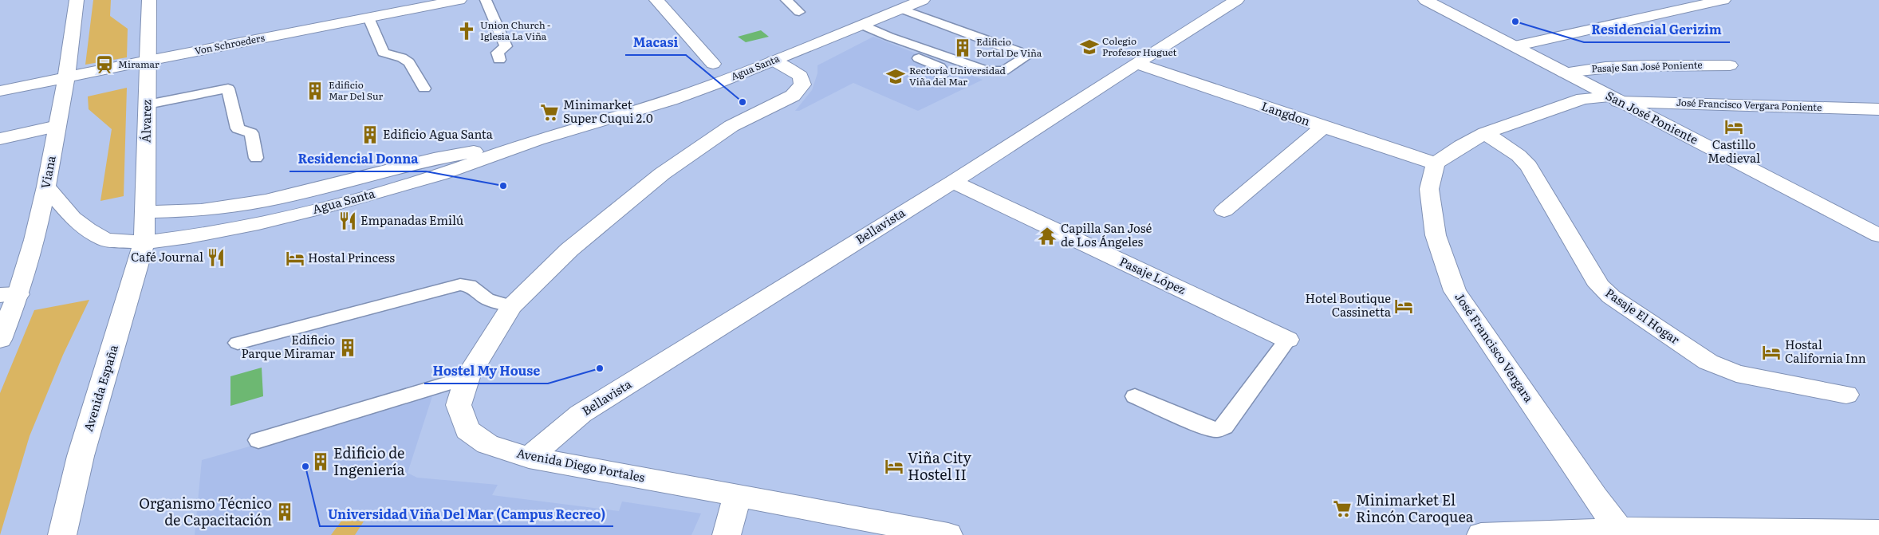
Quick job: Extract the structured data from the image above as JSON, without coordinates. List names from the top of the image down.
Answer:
{
  "streets": {
    "street": [
      "Von Schroeders",
      "Pasaje San José Poniente",
      "Agua Santa",
      "José Francisco Vergara Poniente",
      "Langdon",
      "San José Poniente",
      "Álvarez",
      "Viana",
      "Bellavista",
      "Pasaje López",
      "Pasaje El Hogar",
      "José Francisco Vergara",
      "Avenida España",
      "Avenida Diego Portales"
    ]
  },
  "crossings": [
    ["Von Schroeders", "Álvarez"],
    ["Von Schroeders", "Viana"],
    ["Pasaje San José Poniente", "San José Poniente"],
    ["Agua Santa", "Álvarez"],
    ["Agua Santa", "Viana"],
    ["Agua Santa", "Avenida España"],
    ["Agua Santa", "Avenida Diego Portales"],
    ["José Francisco Vergara Poniente", "San José Poniente"],
    ["Langdon", "Bellavista"],
    ["Langdon", "José Francisco Vergara"],
    ["Álvarez", "Avenida España"],
    ["Bellavista", "Pasaje López"],
    ["Bellavista", "Avenida Diego Portales"]
  ],
  "places": {
    "other": [
      "Residencial Gerizim",
      "Macasi",
      "Residencial Donna",
      "Hostel My House",
      "Universidad Viña Del Mar (Campus Recreo)"
    ],
    "church": ["Union Church - Iglesia La Viña"],
    "school or university": ["Colegio Profesor Huguet", "Rectoría Universidad Viña del Mar"],
    "building": [
      "Edificio Portal De Viña",
      "Edificio Mar Del Sur",
      "Edificio Agua Santa",
      "Edificio Parque Miramar",
      "Edificio de Ingeniería",
      "Organismo Técnico de Capacitación"
    ],
    "station": ["Miramar"],
    "supermarket": ["Minimarket Super Cuqui 2.0", "Minimarket El Rincón Caroquea"],
    "hotel": [
      "Castillo Medieval",
      "Hostal Princess",
      "Hotel Boutique Cassinetta",
      "Hostal California Inn",
      "Viña City Hostel II"
    ],
    "restaurant": ["Empanadas Emilú", "Café Journal"],
    "temple": ["Capilla San José de Los Ángeles"]
  }
}
